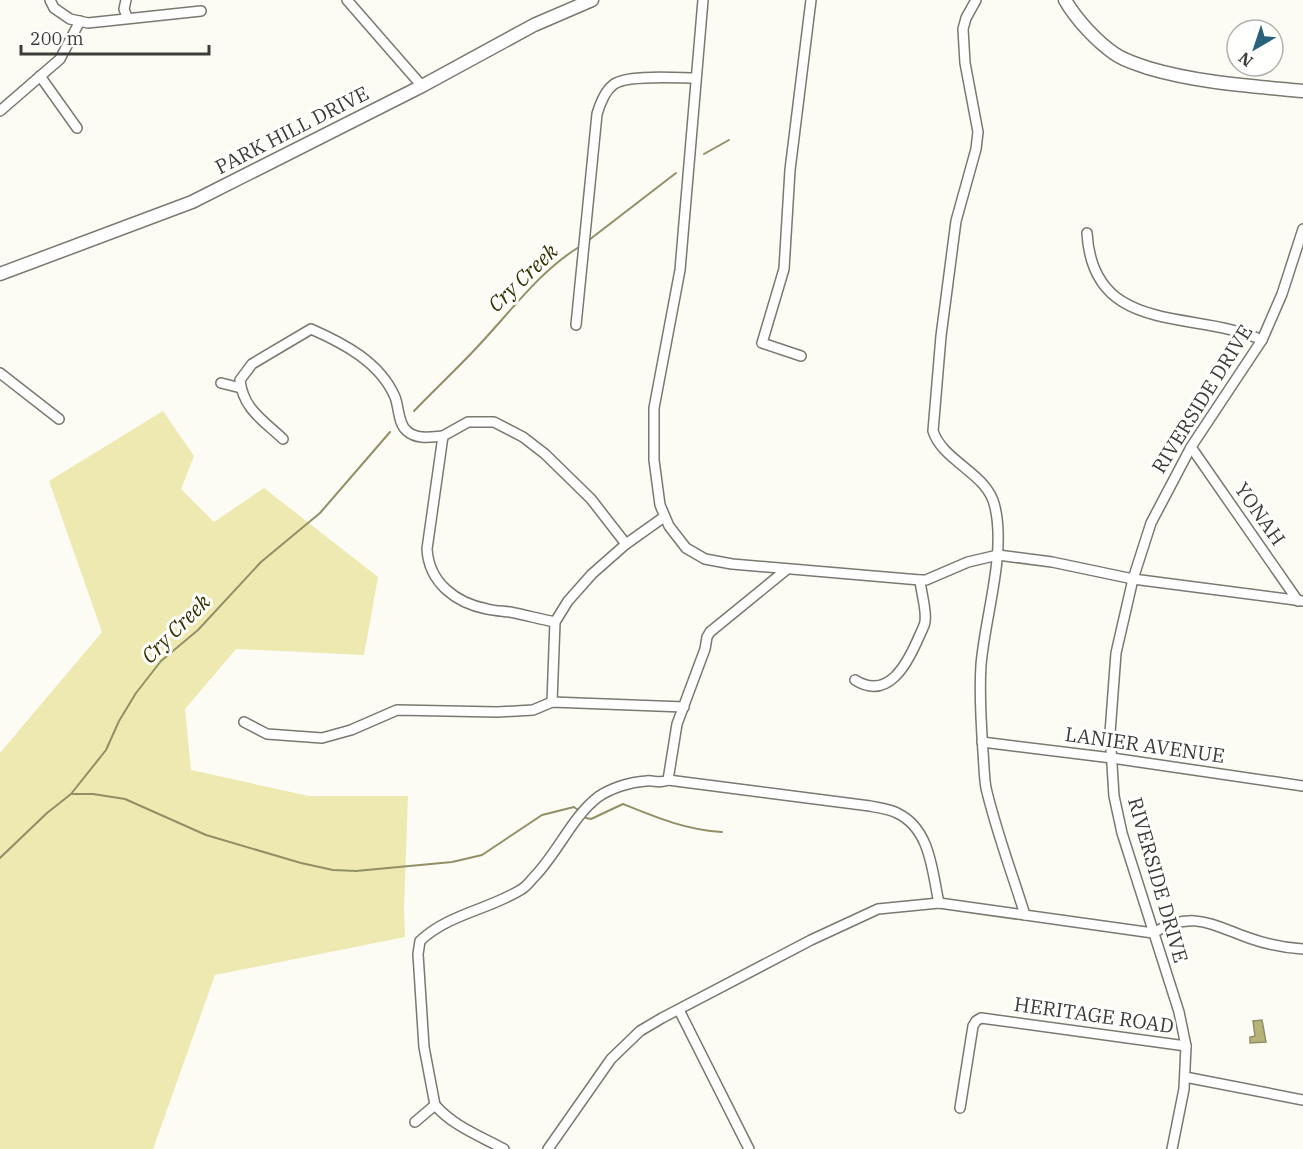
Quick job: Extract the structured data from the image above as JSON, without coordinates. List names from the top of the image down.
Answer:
{
  "streets": {
    "main road": ["PARK HILL DRIVE"],
    "street": [
      "RIVERSIDE DRIVE",
      "YONAH",
      "LANIER AVENUE",
      "HERITAGE ROAD"
    ]
  },
  "crossings": [
    ["RIVERSIDE DRIVE", "YONAH"],
    ["RIVERSIDE DRIVE", "LANIER AVENUE"],
    ["RIVERSIDE DRIVE", "HERITAGE ROAD"]
  ],
  "water": ["Cry Creek"],
  "scale_bar": "200 m",
  "north": "bottom left"
}
